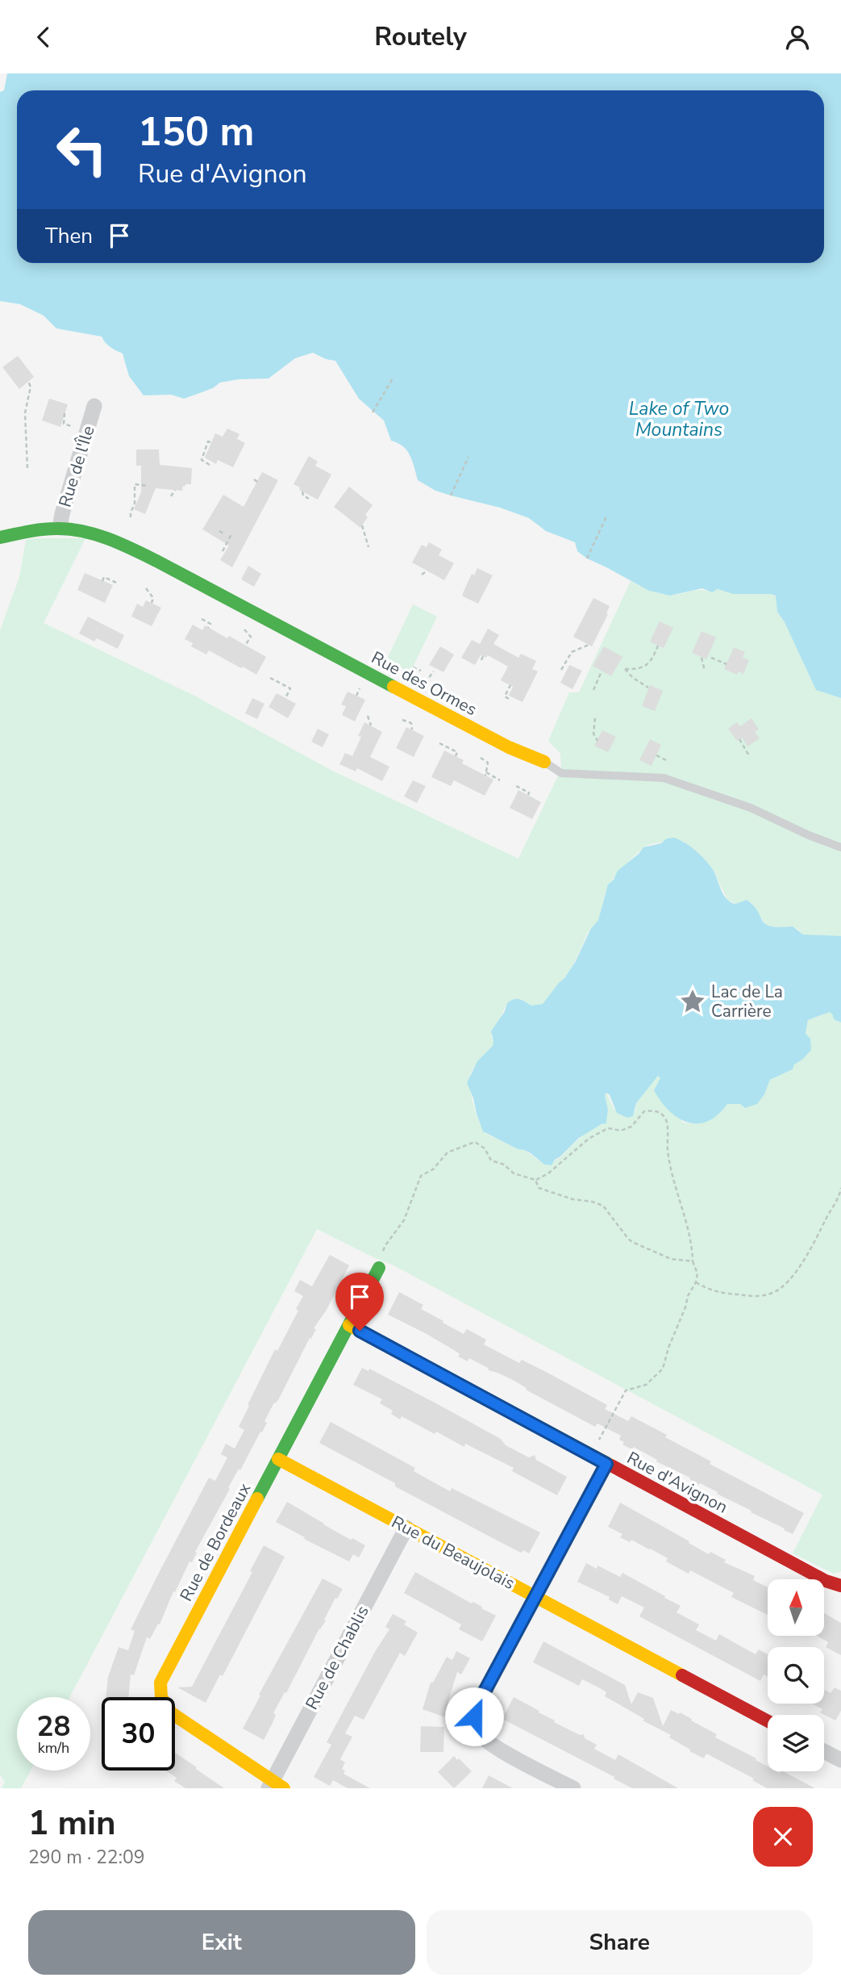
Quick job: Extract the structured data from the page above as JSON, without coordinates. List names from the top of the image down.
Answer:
{
  "streets": {
    "street": [
      "Rue de l'Île",
      "Rue des Ormes",
      "Rue d'Avignon",
      "Rue de Bordeaux",
      "Rue du Beaujolais",
      "Rue de Chablis"
    ]
  },
  "crossings": [
    ["Rue de l'Île", "Rue des Ormes"],
    ["Rue d'Avignon", "Rue de Bordeaux"],
    ["Rue de Bordeaux", "Rue du Beaujolais"],
    ["Rue de Bordeaux", "Rue de Chablis"],
    ["Rue du Beaujolais", "Rue de Chablis"]
  ],
  "water": ["Lake of Two Mountains"],
  "places": {
    "place": ["Lac de La Carrière"]
  },
  "north": "top",
  "page": {
    "header": "Routely",
    "turn": ["150 m", "Rue d'Avignon"],
    "then": "Then",
    "speed": "28 km/h",
    "limit": "30",
    "heading": ["1 min", "290 m · 22:09"],
    "buttons": ["Exit", "Share"]
  }
}
